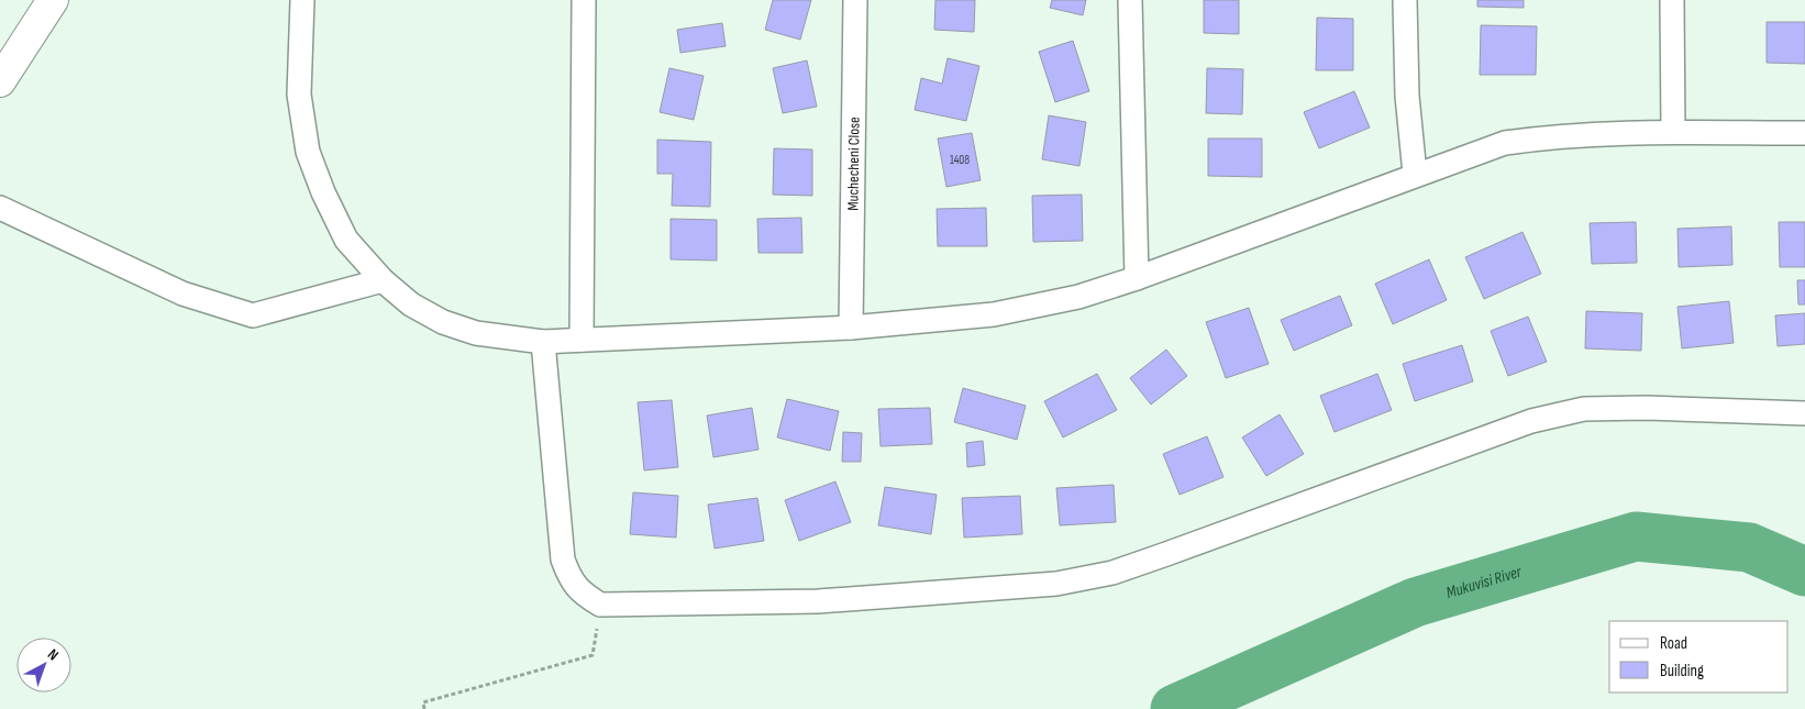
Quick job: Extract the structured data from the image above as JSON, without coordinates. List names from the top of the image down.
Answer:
{
  "streets": {
    "street": ["Muchecheni Close"]
  },
  "water": ["Mukuvisi River"],
  "house_numbers": ["1408"],
  "legend": ["Road", "Building"],
  "north": "top right"
}
